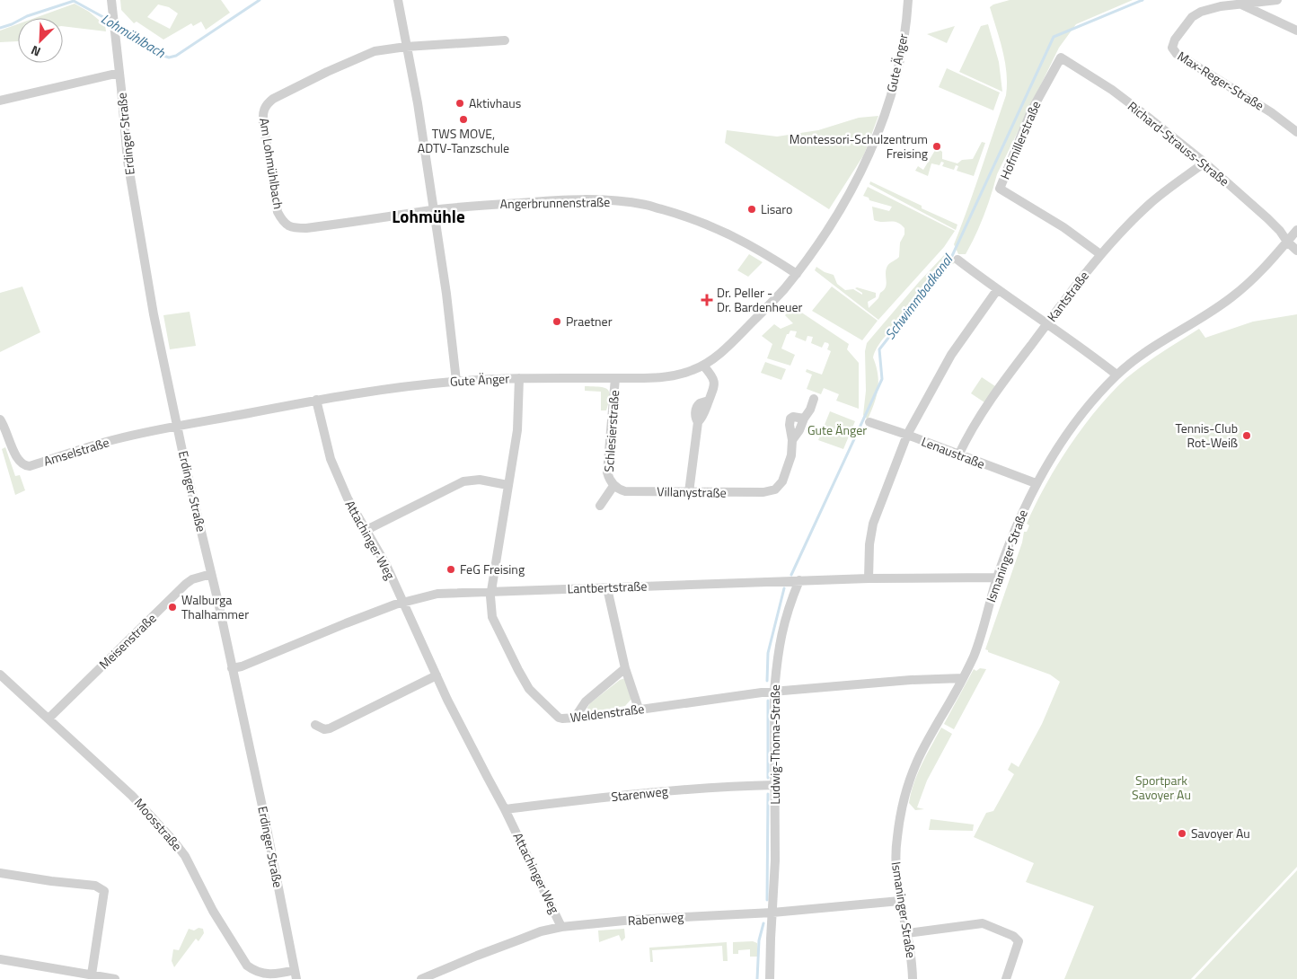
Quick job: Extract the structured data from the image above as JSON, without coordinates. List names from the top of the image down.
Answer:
{
  "streets": {
    "street": [
      "Gute Änger",
      "Max-Reger-Straße",
      "Erdinger Straße",
      "Hofmillerstraße",
      "Richard-Strauss-Straße",
      "Am Lohmühlbach",
      "Angerbrunnenstraße",
      "Kantstraße",
      "Schlesierstraße",
      "Amselstraße",
      "Lenaustraße",
      "Villanystraße",
      "Attachinger Weg",
      "Ismaninger Straße",
      "Lantbertstraße",
      "Meisenstraße",
      "Weldenstraße",
      "Ludwig-Thoma-Straße",
      "Starenweg",
      "Moosstraße",
      "Rabenweg"
    ]
  },
  "crossings": [
    ["Gute Änger", "Erdinger Straße"],
    ["Gute Änger", "Angerbrunnenstraße"],
    ["Gute Änger", "Schlesierstraße"],
    ["Gute Änger", "Amselstraße"],
    ["Gute Änger", "Attachinger Weg"],
    ["Gute Änger", "Weldenstraße"],
    ["Erdinger Straße", "Amselstraße"],
    ["Erdinger Straße", "Lantbertstraße"],
    ["Erdinger Straße", "Meisenstraße"],
    ["Erdinger Straße", "Moosstraße"],
    ["Hofmillerstraße", "Richard-Strauss-Straße"],
    ["Hofmillerstraße", "Kantstraße"],
    ["Richard-Strauss-Straße", "Kantstraße"],
    ["Richard-Strauss-Straße", "Ismaninger Straße"],
    ["Am Lohmühlbach", "Angerbrunnenstraße"],
    ["Kantstraße", "Lenaustraße"],
    ["Schlesierstraße", "Villanystraße"],
    ["Lenaustraße", "Ismaninger Straße"],
    ["Attachinger Weg", "Lantbertstraße"],
    ["Attachinger Weg", "Starenweg"],
    ["Attachinger Weg", "Rabenweg"],
    ["Ismaninger Straße", "Lantbertstraße"],
    ["Ismaninger Straße", "Weldenstraße"],
    ["Ismaninger Straße", "Rabenweg"],
    ["Lantbertstraße", "Weldenstraße"],
    ["Lantbertstraße", "Ludwig-Thoma-Straße"],
    ["Meisenstraße", "Moosstraße"],
    ["Weldenstraße", "Ludwig-Thoma-Straße"],
    ["Ludwig-Thoma-Straße", "Starenweg"],
    ["Ludwig-Thoma-Straße", "Rabenweg"]
  ],
  "districts": ["Lohmühle"],
  "water": ["Lohmühlbach", "Schwimmbadkanal"],
  "parks": ["Gute Änger", "Sportpark Savoyer Au"],
  "places": {
    "other": [
      "Aktivhaus",
      "TWS MOVE, ADTV-Tanzschule",
      "Montessori-Schulzentrum Freising",
      "Lisaro",
      "Praetner",
      "Tennis-Club Rot-Weiß",
      "FeG Freising",
      "Walburga Thalhammer",
      "Savoyer Au"
    ],
    "health": ["Dr. Peller - Dr. Bardenheuer"]
  },
  "north": "bottom left"
}
